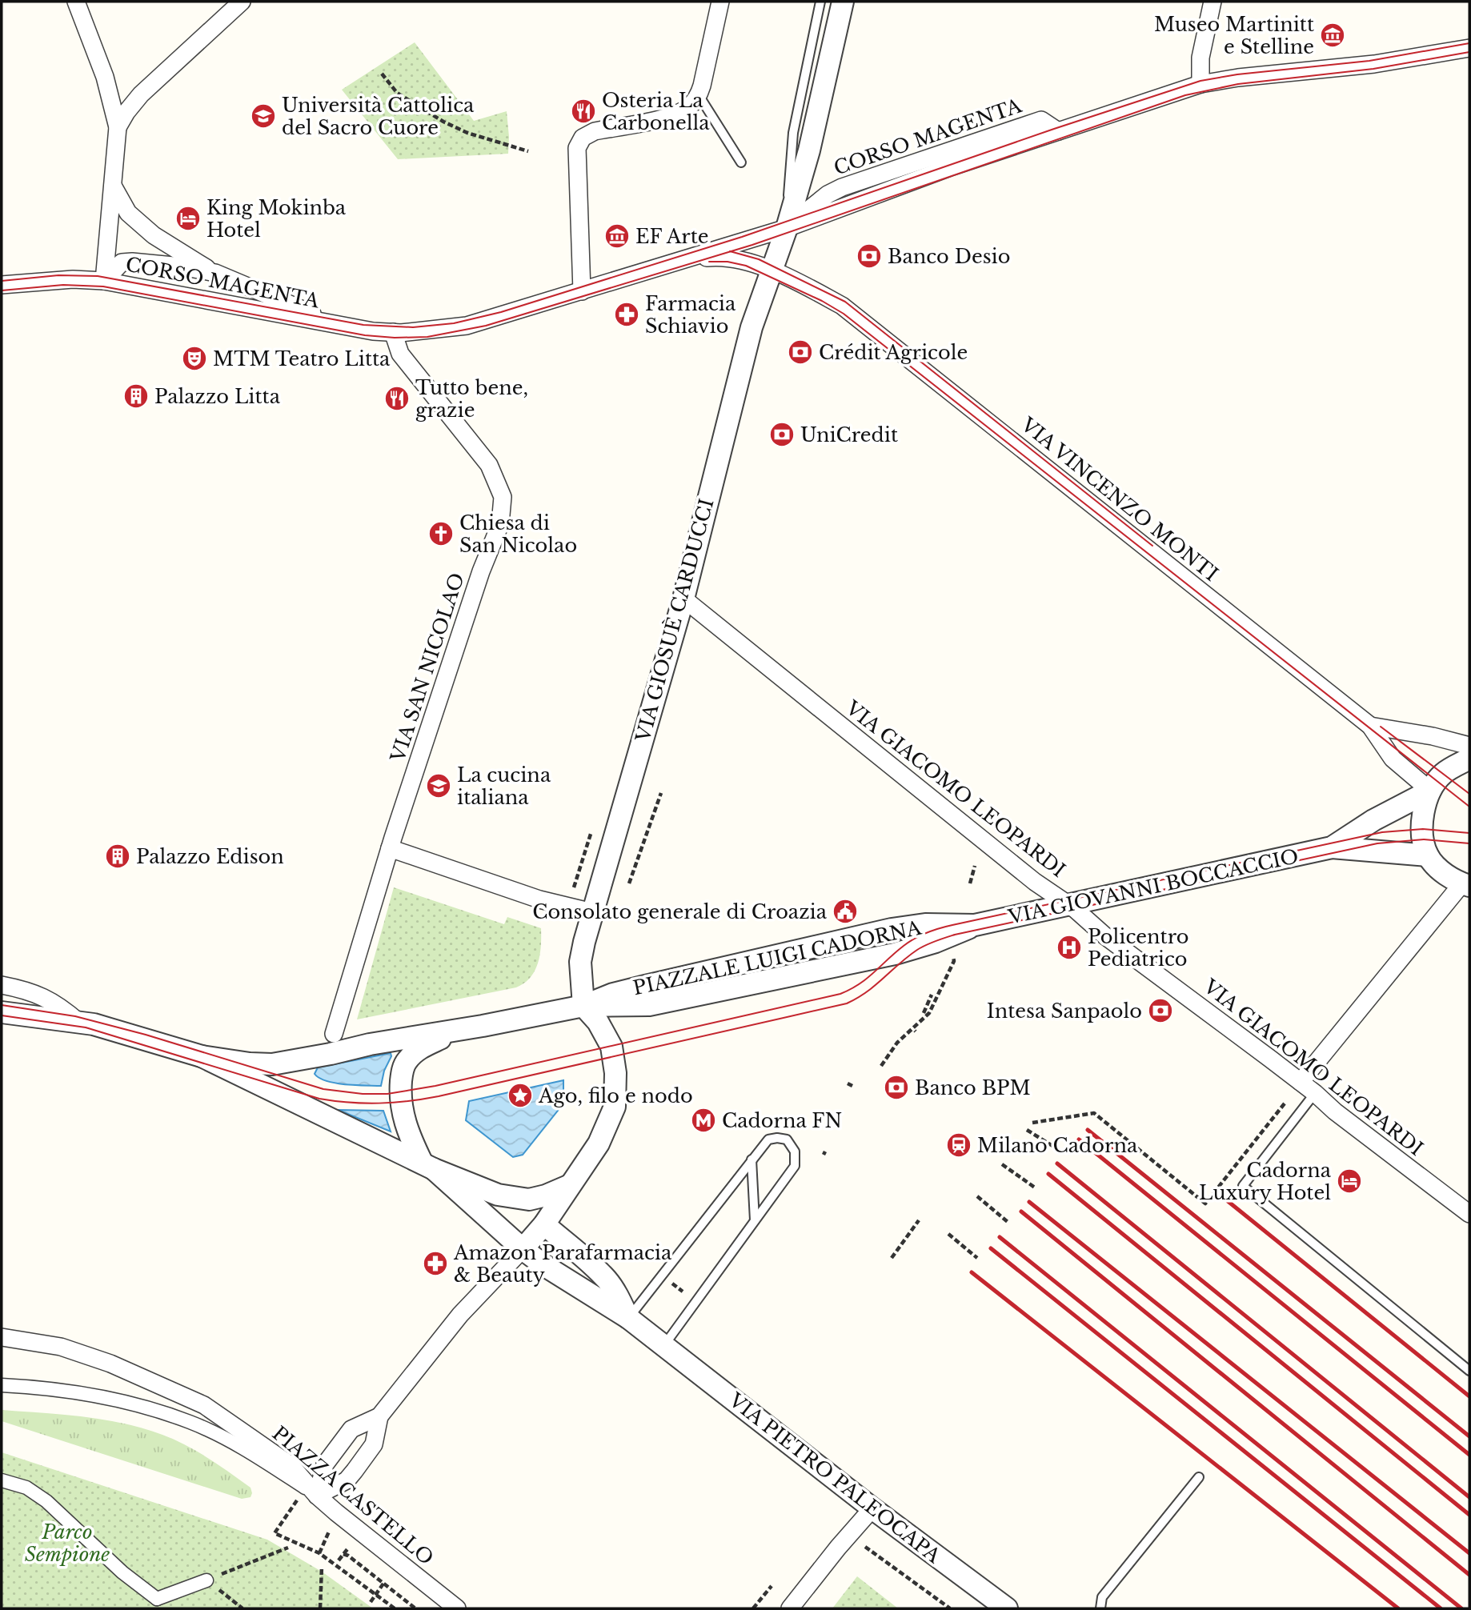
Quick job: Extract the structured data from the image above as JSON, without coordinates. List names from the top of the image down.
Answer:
{
  "streets": {
    "street": [
      "CORSO MAGENTA",
      "VIA VINCENZO MONTI",
      "VIA GIOSUÈ CARDUCCI",
      "VIA SAN NICOLAO",
      "VIA GIACOMO LEOPARDI",
      "VIA GIOVANNI BOCCACCIO",
      "PIAZZALE LUIGI CADORNA",
      "VIA PIETRO PALEOCAPA",
      "PIAZZA CASTELLO"
    ]
  },
  "crossings": [
    ["CORSO MAGENTA", "VIA VINCENZO MONTI"],
    ["CORSO MAGENTA", "VIA GIOSUÈ CARDUCCI"],
    ["CORSO MAGENTA", "VIA SAN NICOLAO"],
    ["VIA VINCENZO MONTI", "VIA GIOSUÈ CARDUCCI"],
    ["VIA VINCENZO MONTI", "VIA GIOVANNI BOCCACCIO"],
    ["VIA GIOSUÈ CARDUCCI", "VIA GIACOMO LEOPARDI"],
    ["VIA GIACOMO LEOPARDI", "VIA GIOVANNI BOCCACCIO"],
    ["VIA GIOVANNI BOCCACCIO", "PIAZZALE LUIGI CADORNA"],
    ["PIAZZALE LUIGI CADORNA", "VIA PIETRO PALEOCAPA"]
  ],
  "parks": ["Parco Sempione"],
  "places": {
    "museum": ["Museo Martinitt e Stelline", "EF Arte"],
    "restaurant": ["Osteria La Carbonella", "Tutto bene, grazie"],
    "school or university": ["Università Cattolica del Sacro Cuore", "La cucina italiana"],
    "hotel": ["King Mokinba Hotel", "Cadorna Luxury Hotel"],
    "bank": [
      "Banco Desio",
      "Crédit Agricole",
      "UniCredit",
      "Intesa Sanpaolo",
      "Banco BPM"
    ],
    "pharmacy": ["Farmacia Schiavio", "Amazon Parafarmacia & Beauty"],
    "theatre": ["MTM Teatro Litta"],
    "building": ["Palazzo Litta", "Palazzo Edison"],
    "church": ["Chiesa di San Nicolao"],
    "public building": ["Consolato generale di Croazia"],
    "hospital": ["Policentro Pediatrico"],
    "place": ["Ago, filo e nodo"],
    "metro station": ["Cadorna FN"],
    "station": ["Milano Cadorna"]
  }
}
